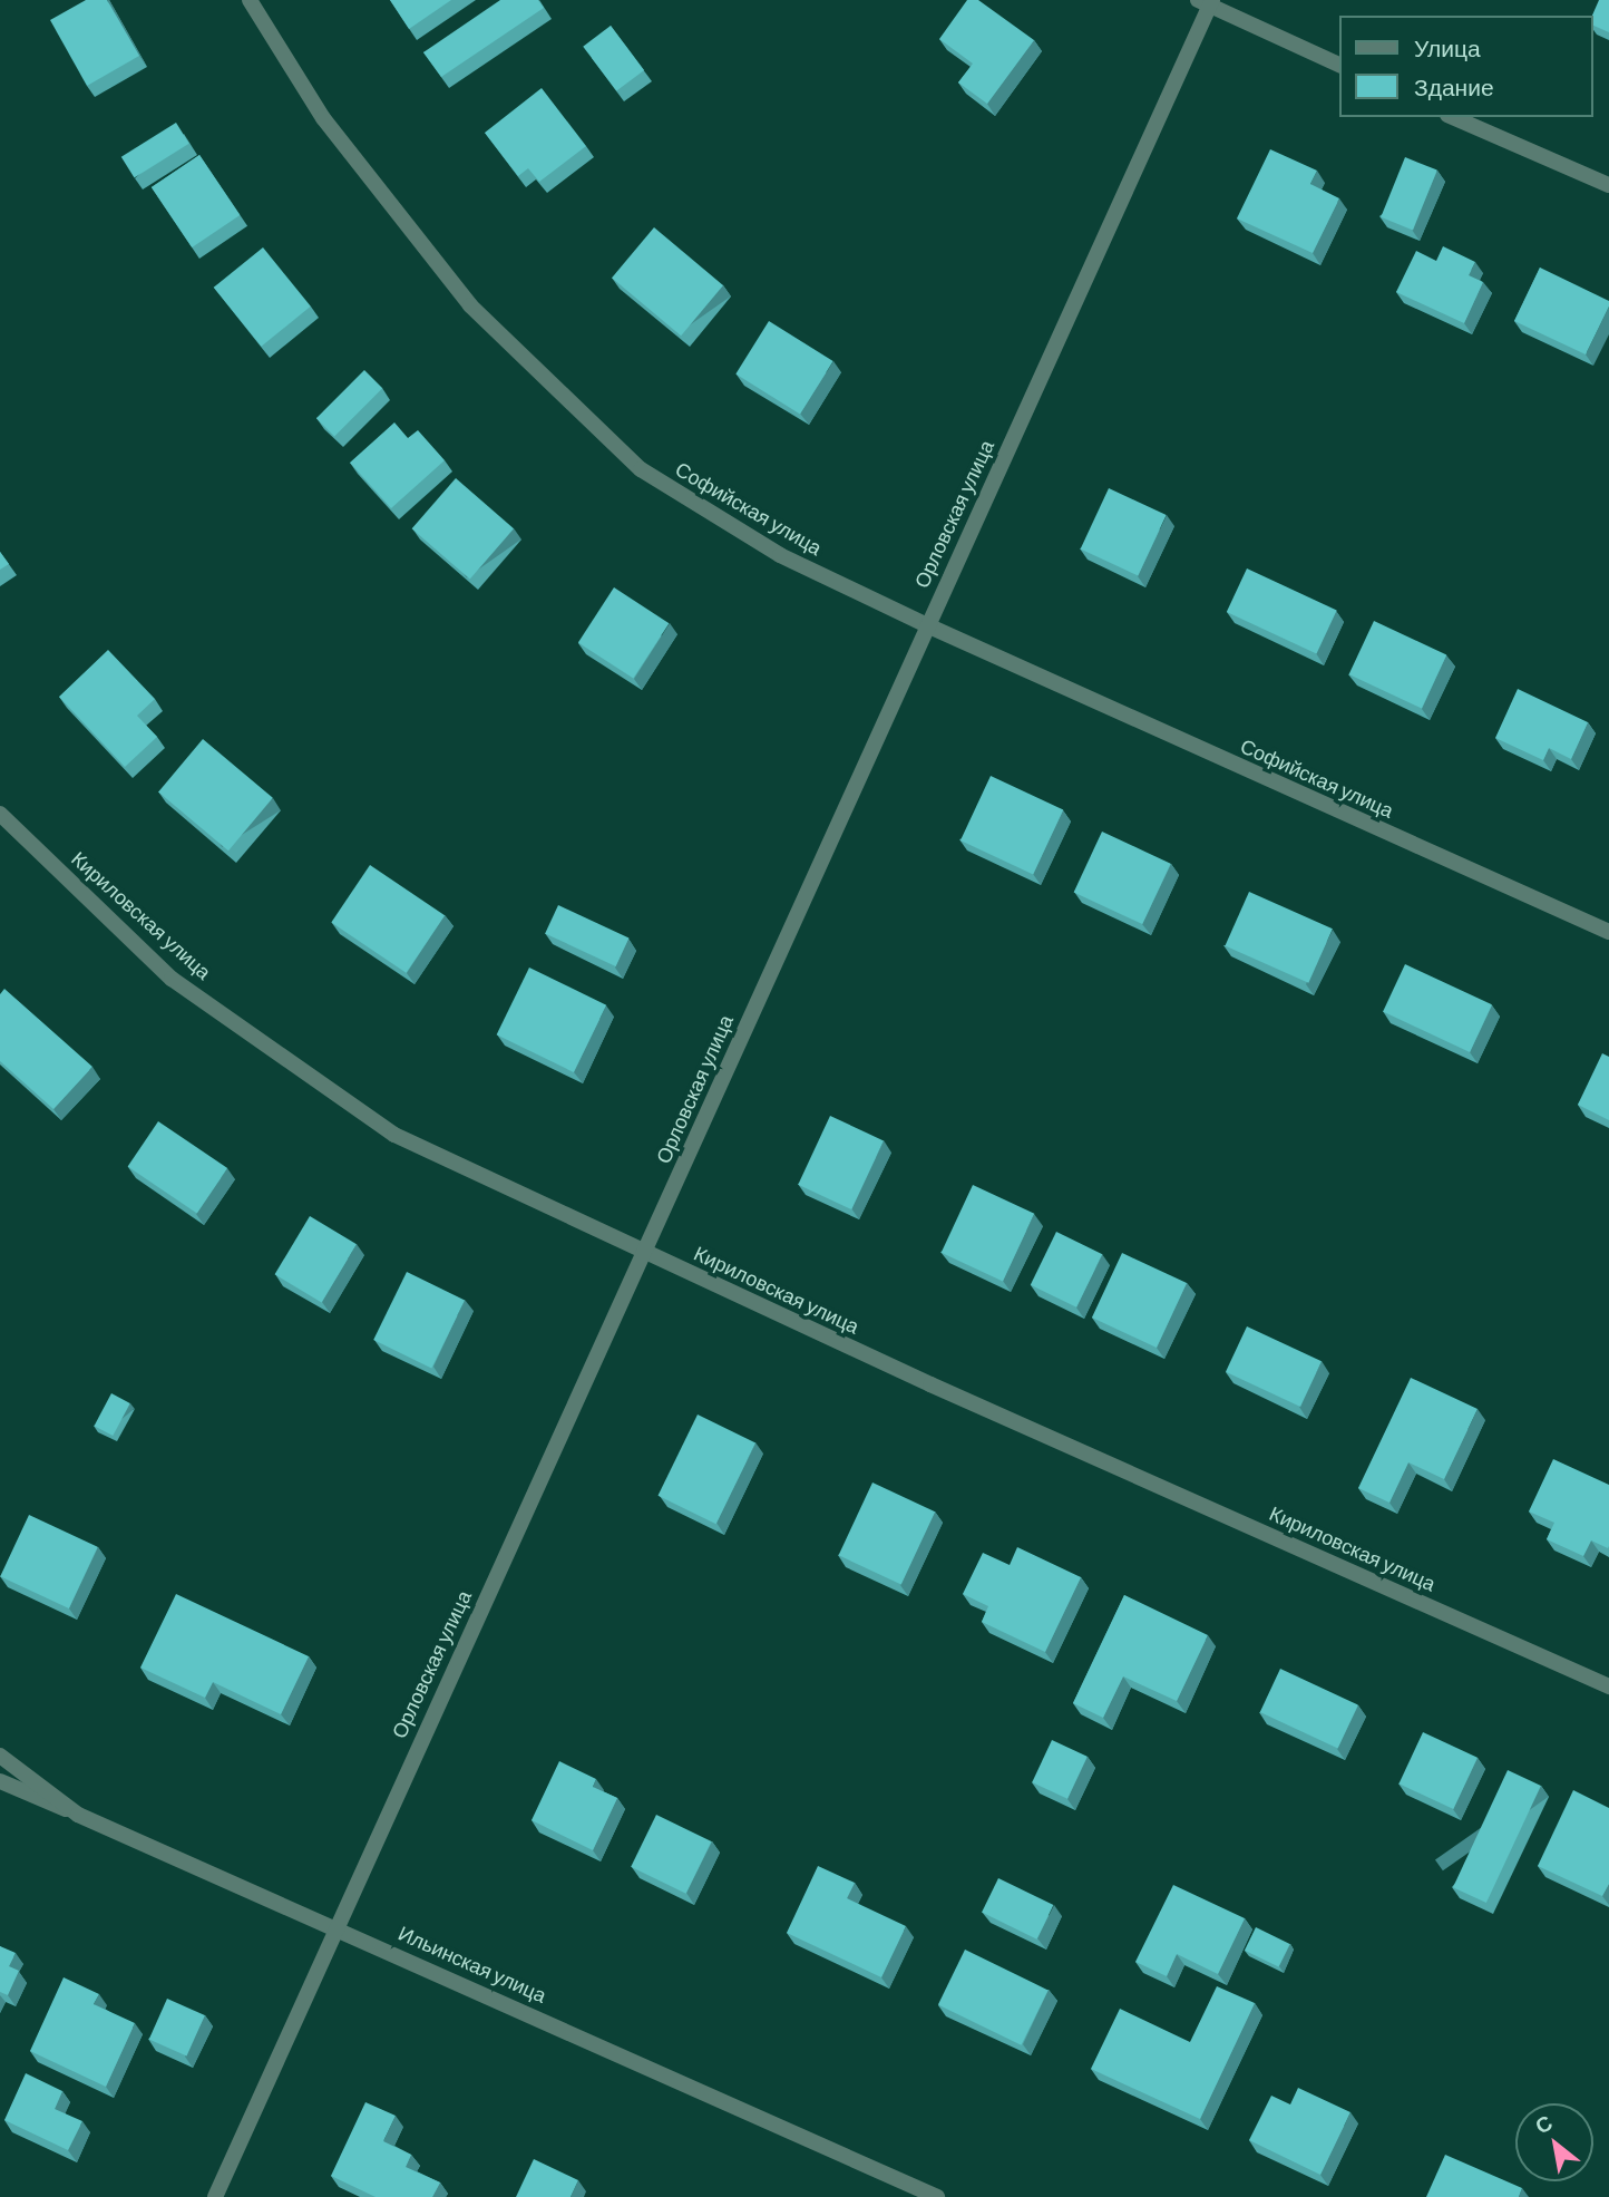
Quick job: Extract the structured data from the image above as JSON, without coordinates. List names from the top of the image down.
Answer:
{
  "streets": {
    "street": [
      "Софийская улица",
      "Орловская улица",
      "Кириловская улица",
      "Ильинская улица"
    ]
  },
  "crossings": [
    ["Софийская улица", "Орловская улица"],
    ["Орловская улица", "Кириловская улица"],
    ["Орловская улица", "Ильинская улица"]
  ],
  "legend": ["Улица", "Здание"],
  "north": "top left"
}
